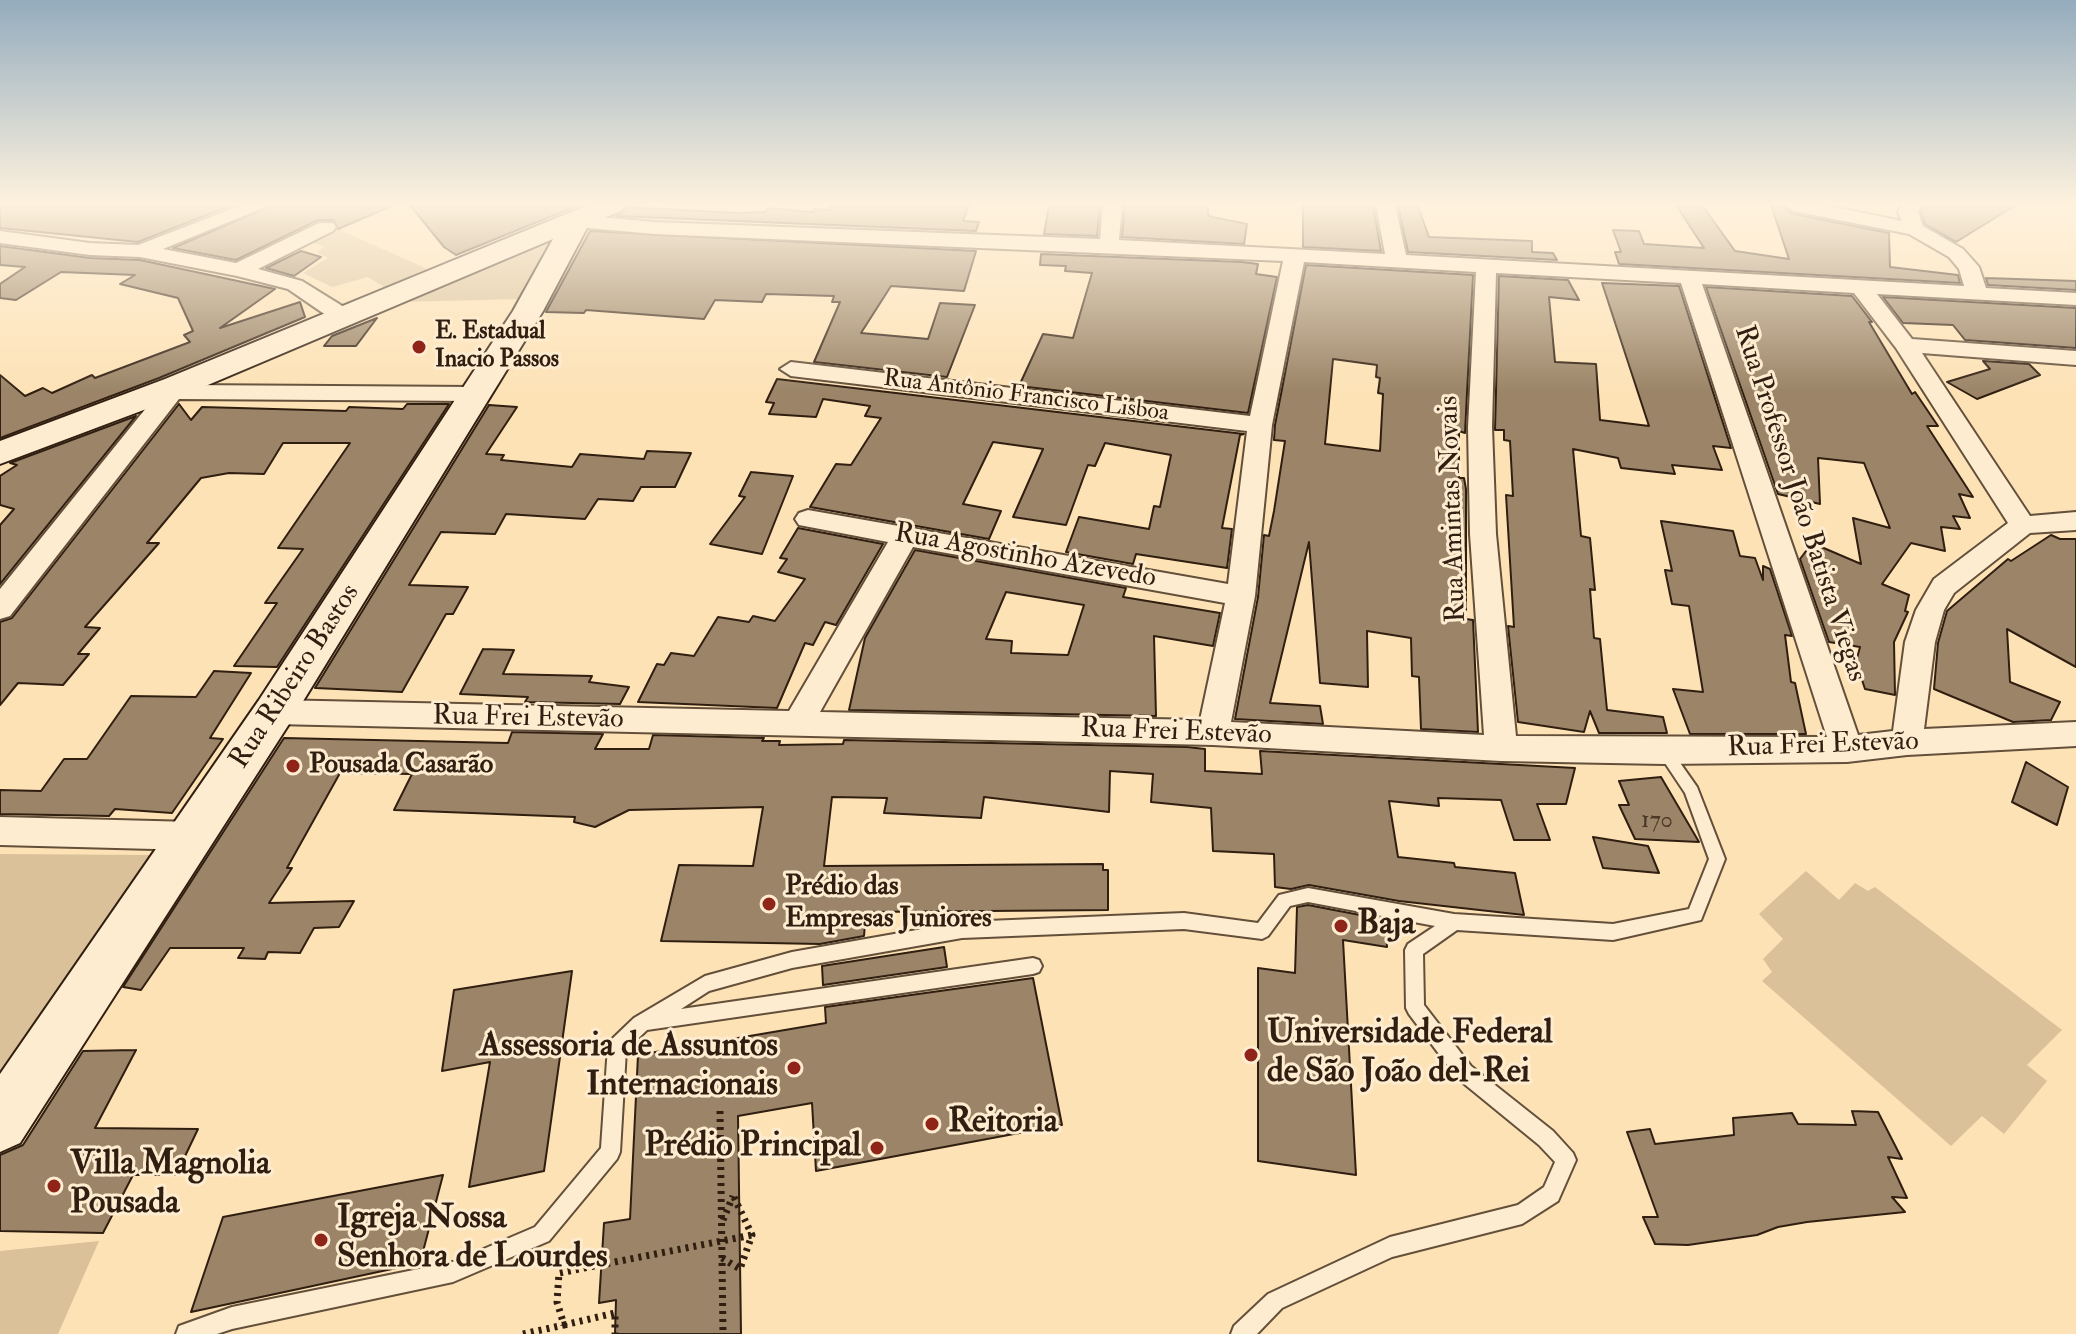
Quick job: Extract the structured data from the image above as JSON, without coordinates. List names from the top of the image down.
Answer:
{
  "streets": {
    "main road": ["Rua Ribeiro Bastos"],
    "street": [
      "Rua Antônio Francisco Lisboa",
      "Rua Professor João Batista Viegas",
      "Rua Amintas Novais",
      "Rua Agostinho Azevedo",
      "Rua Frei Estevão"
    ]
  },
  "crossings": [
    ["Rua Professor João Batista Viegas", "Rua Frei Estevão"],
    ["Rua Amintas Novais", "Rua Frei Estevão"],
    ["Rua Ribeiro Bastos", "Rua Frei Estevão"]
  ],
  "places": [
    "E. Estadual Inacio Passos",
    "Pousada Casarão",
    "Prédio das Empresas Juniores",
    "Baja",
    "Universidade Federal de São João del-Rei",
    "Assessoria de Assuntos Internacionais",
    "Reitoria",
    "Prédio Principal",
    "Villa Magnolia Pousada",
    "Igreja Nossa Senhora de Lourdes"
  ],
  "house_numbers": ["170"]
}
